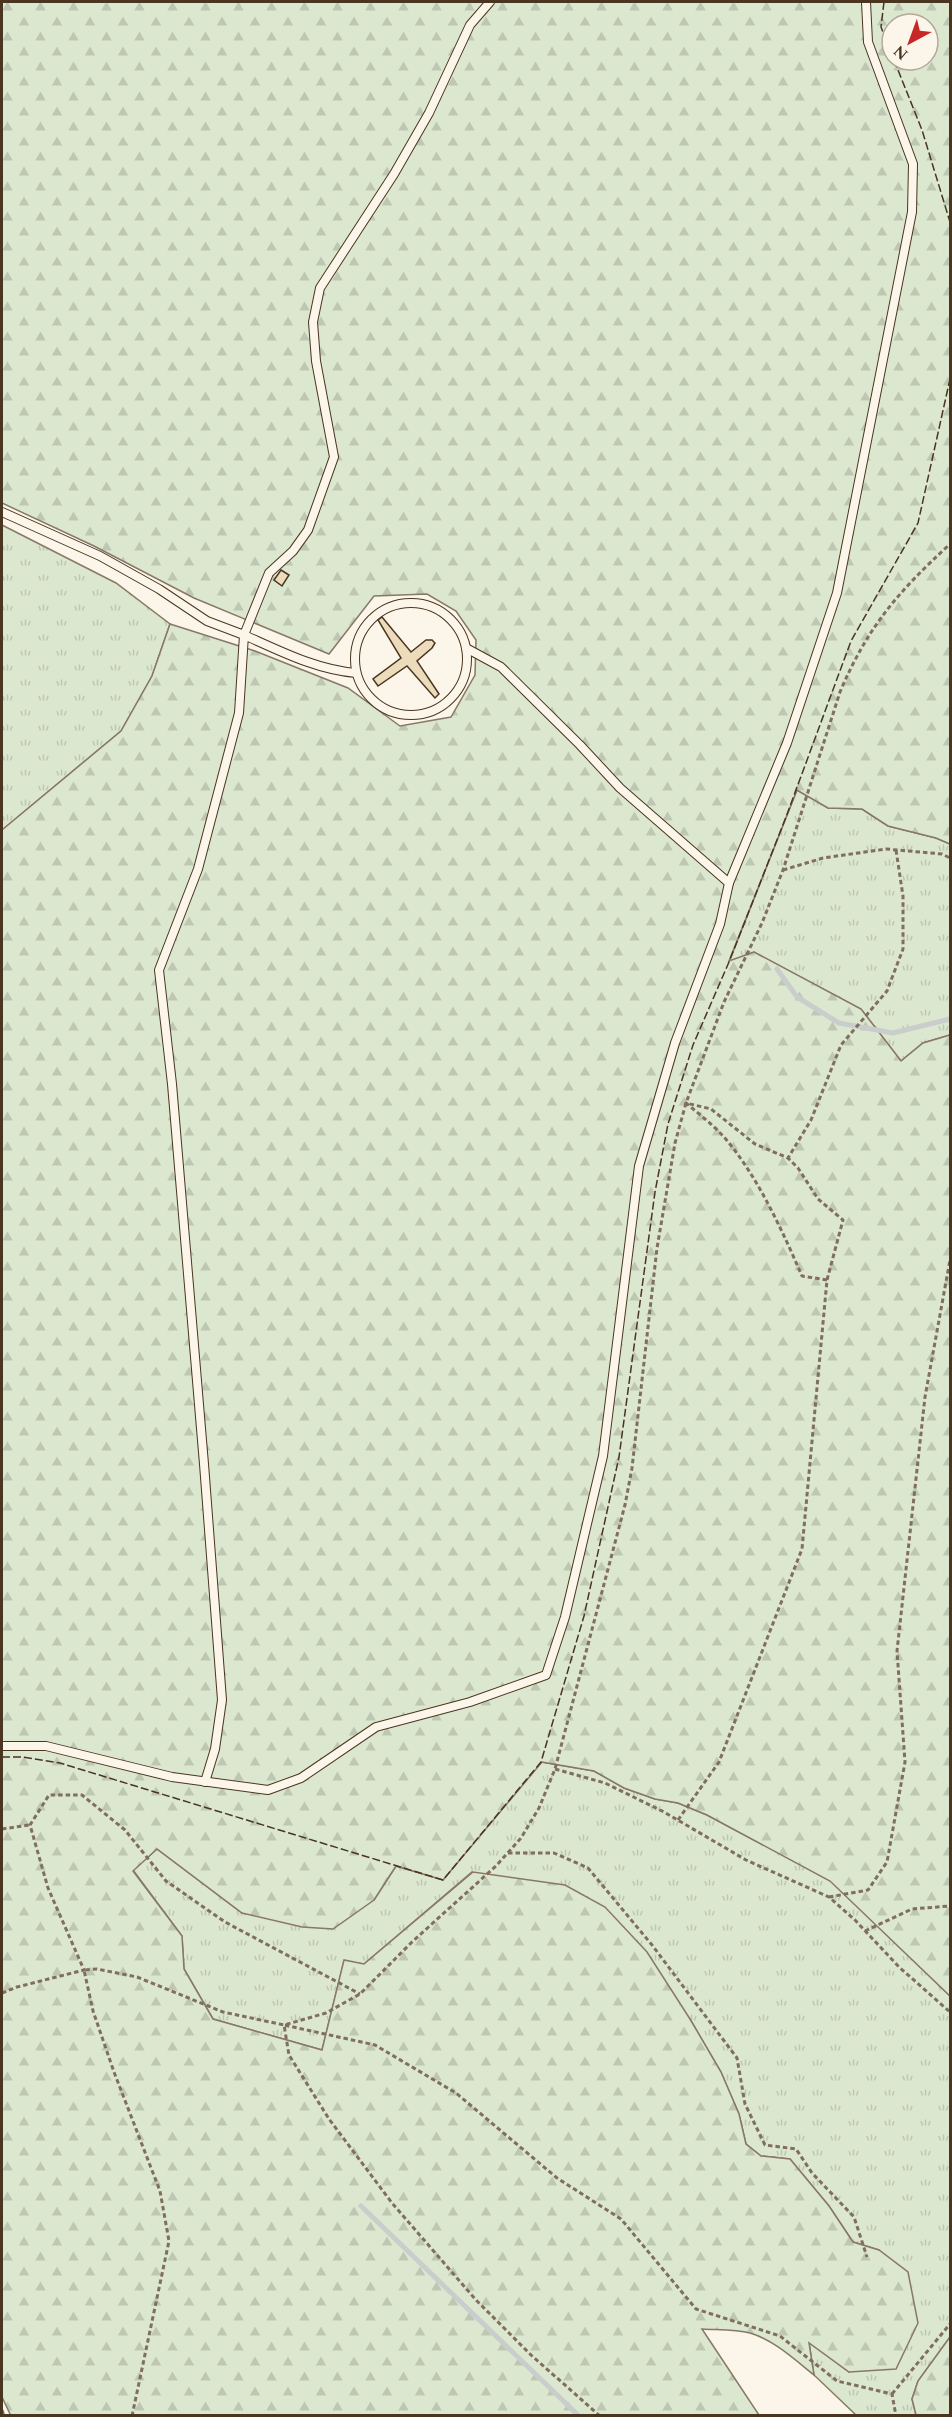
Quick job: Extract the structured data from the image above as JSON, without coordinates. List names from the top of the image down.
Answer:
{
  "north": "bottom left"
}
